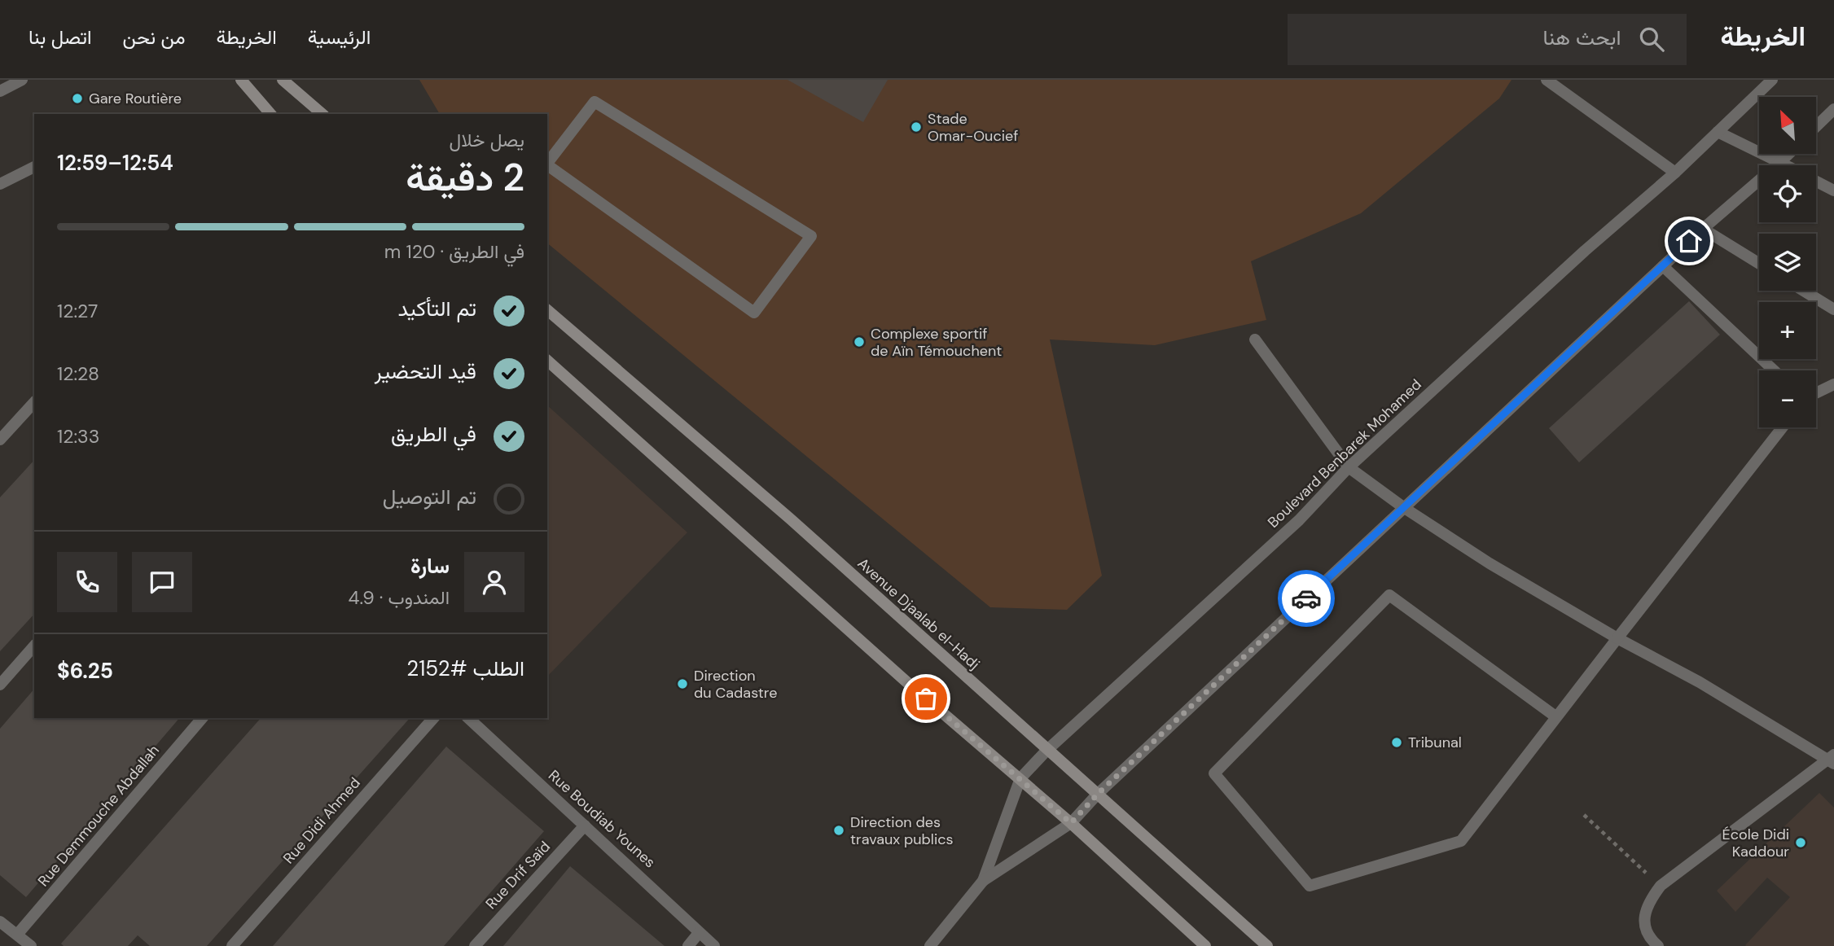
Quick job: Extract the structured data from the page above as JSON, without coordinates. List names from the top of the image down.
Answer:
{
  "streets": {
    "main road": ["Avenue Djaalab el-Hadj"],
    "street": [
      "Boulevard Benbarek Mohamed",
      "Rue Demmouche Abdallah",
      "Rue Boudiab Younes",
      "Rue Didi Ahmed",
      "Rue Drif Saïd"
    ]
  },
  "crossings": [
    ["Boulevard Benbarek Mohamed", "Avenue Djaalab el-Hadj"],
    ["Rue Boudiab Younes", "Rue Drif Saïd"]
  ],
  "places": [
    "Gare Routière",
    "Stade Omar-Oucief",
    "Complexe sportif de Aïn Témouchent",
    "Direction du Cadastre",
    "Tribunal",
    "Direction des travaux publics",
    "École Didi Kaddour"
  ],
  "north": "top left",
  "page": {
    "header": "الخريطة",
    "search": "ابحث هنا",
    "nav": [
      "الرئيسية",
      "الخريطة",
      "من نحن",
      "اتصل بنا"
    ],
    "map_buttons": ["+", "−"],
    "heading": ["2 دقيقة", "يصل خلال", "12:54–12:59"],
    "panel": [
      "سارة",
      "المندوب · 4.9",
      "الطلب #2152",
      "$6.25"
    ],
    "bar": "في الطريق · 120 m",
    "list": [
      ["تم التأكيد", "12:27"],
      ["قيد التحضير", "12:28"],
      ["في الطريق", "12:33"],
      "تم التوصيل"
    ]
  }
}
